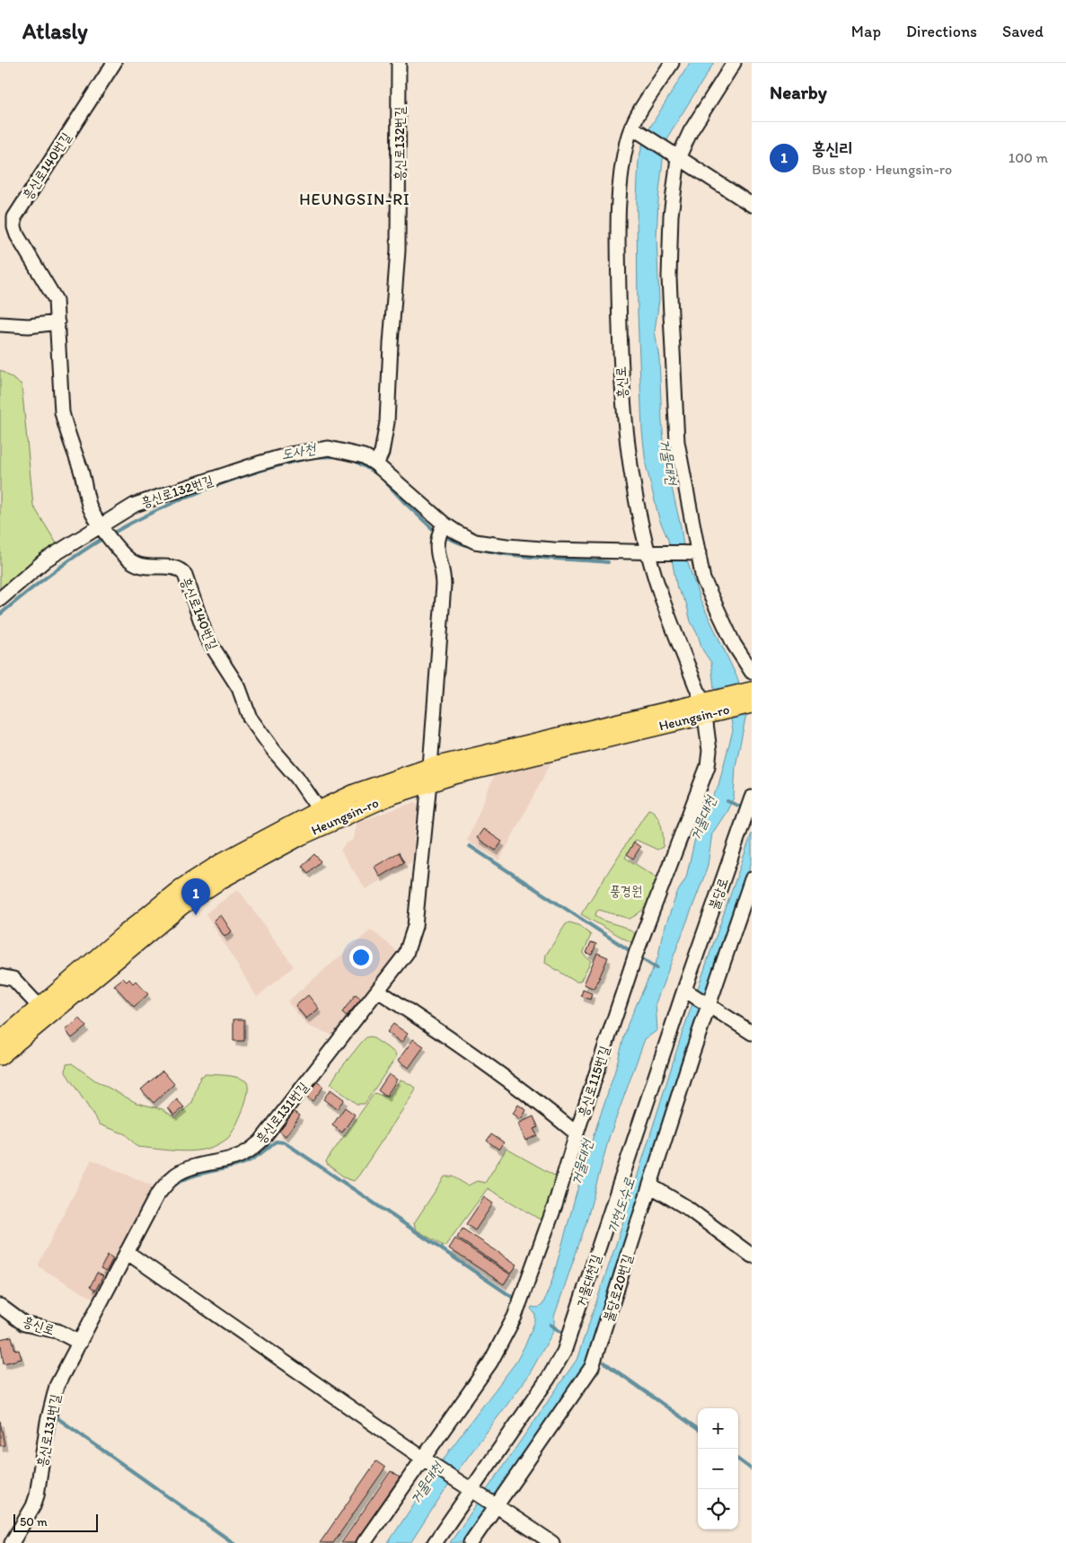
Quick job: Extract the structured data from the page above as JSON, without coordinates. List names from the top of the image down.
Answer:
{
  "streets": {
    "main road": ["Heungsin-ro"],
    "street": [
      "흥신로132번길",
      "흥신로140번길",
      "흥신로",
      "불당로",
      "흥신로115번길",
      "흥신로131번길",
      "거물대천길",
      "불당로20번길"
    ]
  },
  "crossings": [
    ["흥신로132번길", "흥신로140번길"],
    ["흥신로132번길", "흥신로"],
    ["흥신로140번길", "Heungsin-ro"],
    ["흥신로", "Heungsin-ro"],
    ["흥신로", "흥신로115번길"],
    ["흥신로", "흥신로131번길"],
    ["Heungsin-ro", "흥신로115번길"],
    ["Heungsin-ro", "흥신로131번길"],
    ["불당로", "거물대천길"]
  ],
  "districts": ["HEUNGSIN-RI"],
  "water": ["도사천", "거물대천", "가현도수로"],
  "parks": ["풍경원"],
  "scale_bar": "50 m",
  "page": {
    "header": "Atlasly",
    "nav": ["Map", "Directions", "Saved"],
    "heading": "Nearby",
    "list": [
      {
        "mark": "1",
        "name": "흥신리",
        "note": "Bus stop · Heungsin-ro",
        "value": "100 m"
      }
    ],
    "pins": "1",
    "map_buttons": ["+", "−"],
    "scale": "50 m"
  }
}
